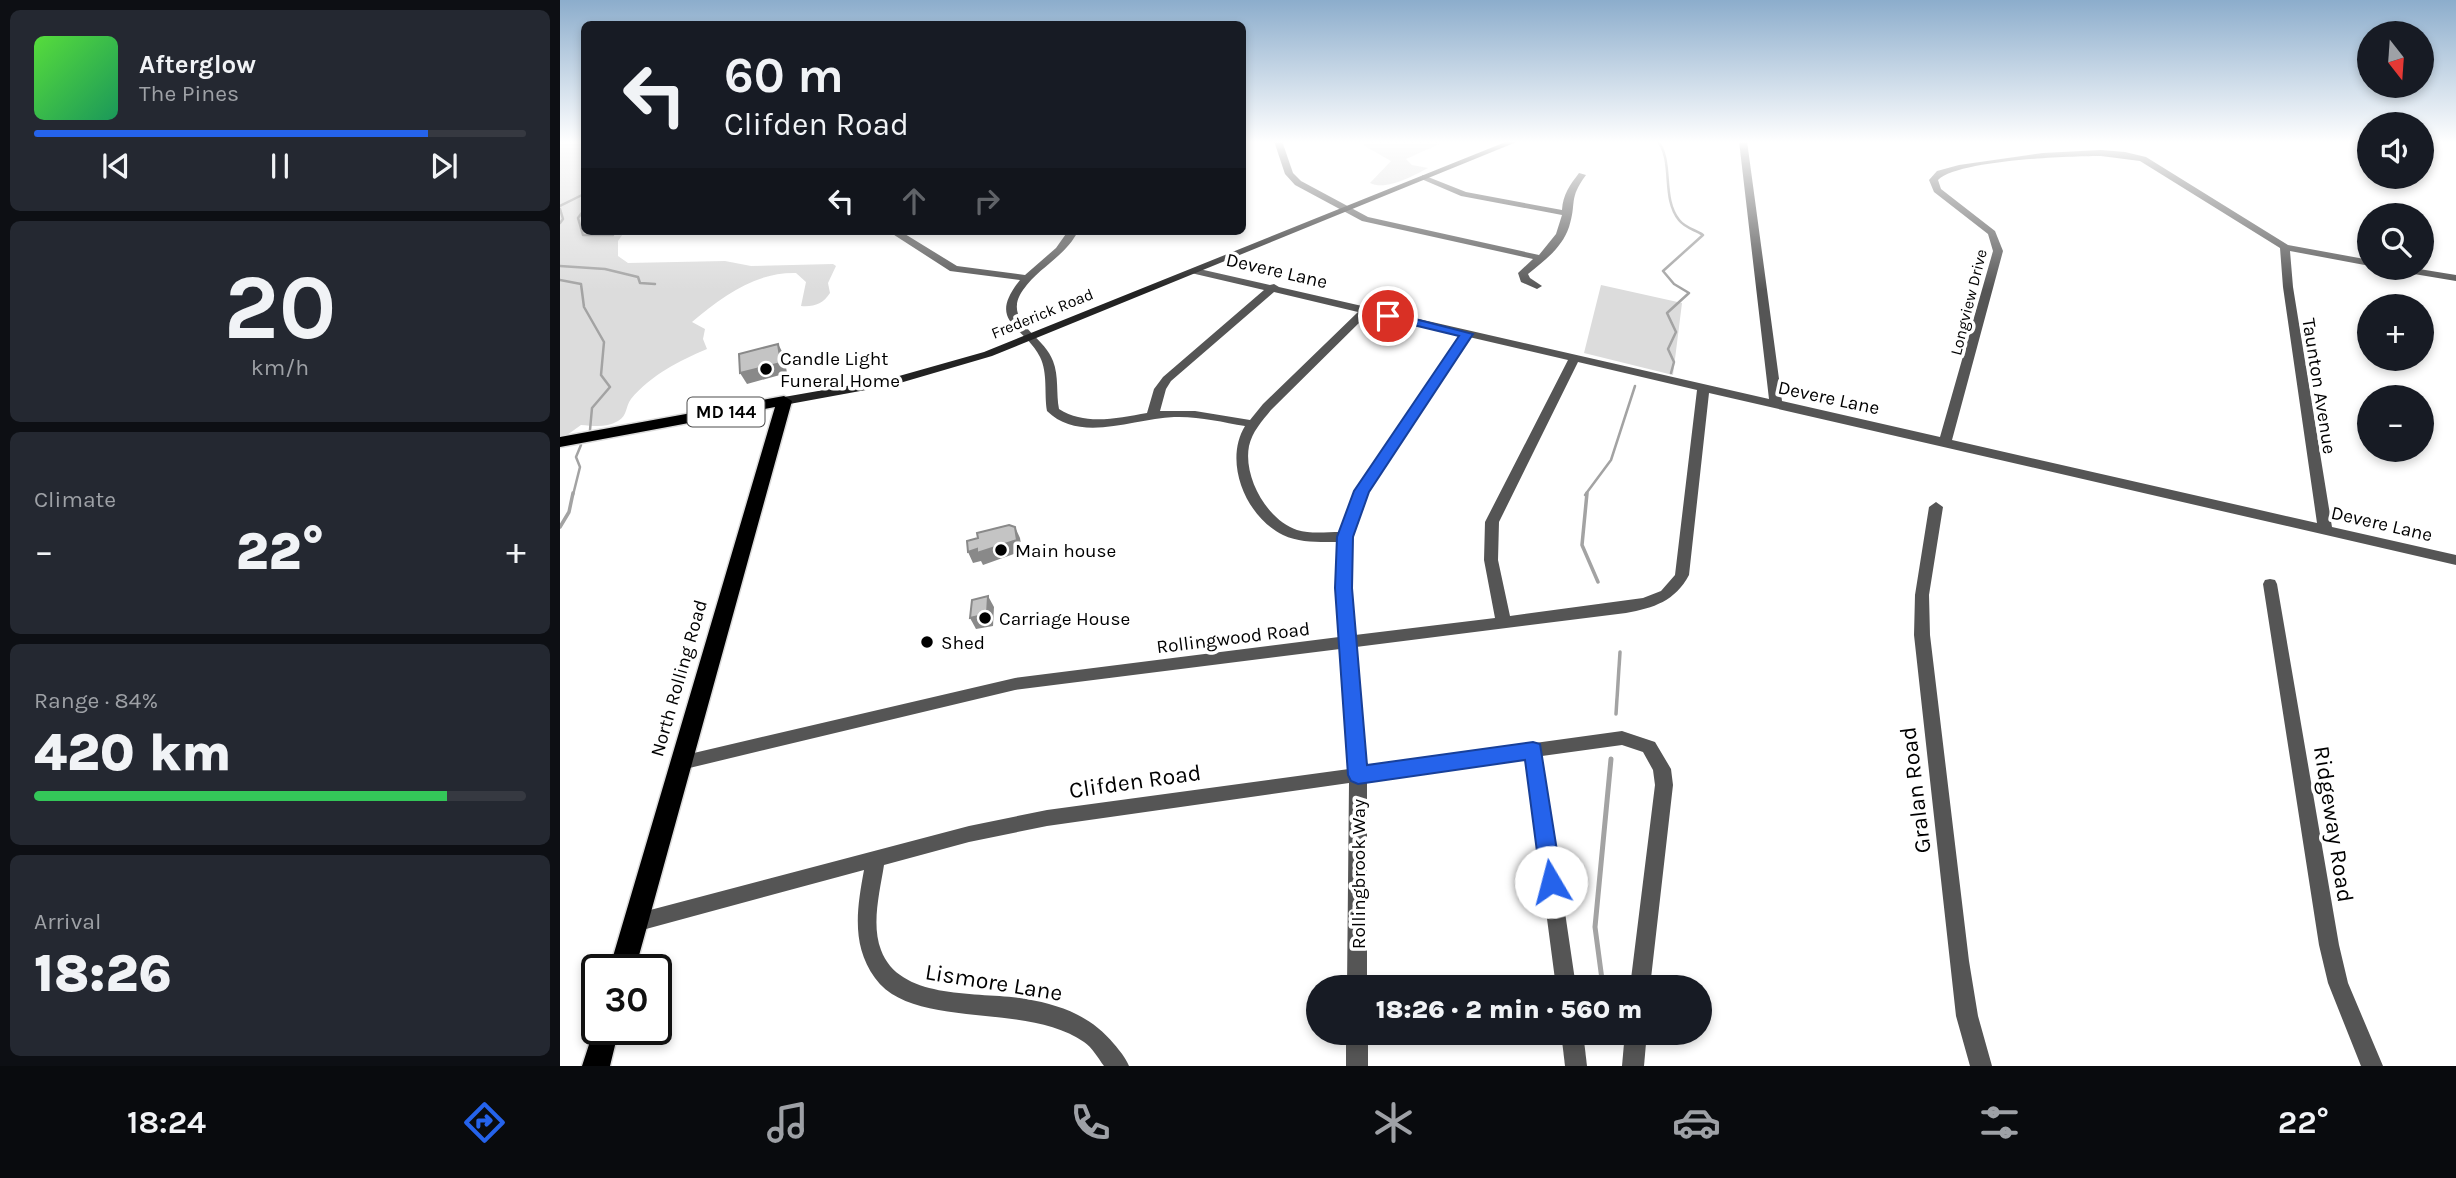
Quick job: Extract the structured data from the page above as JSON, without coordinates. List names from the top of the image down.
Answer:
{
  "streets": {
    "main road": ["Frederick Road", "MD 144", "North Rolling Road"],
    "street": [
      "Devere Lane",
      "Longview Drive",
      "Taunton Avenue",
      "Rollingwood Road",
      "Clifden Road",
      "Gralan Road",
      "Ridgeway Road",
      "Rollingbrook Way",
      "Lismore Lane"
    ]
  },
  "crossings": [
    ["Devere Lane", "Longview Drive"],
    ["Devere Lane", "Frederick Road"],
    ["Devere Lane", "Taunton Avenue"],
    ["Devere Lane", "Rollingwood Road"],
    ["Devere Lane", "Rollingbrook Way"],
    ["Longview Drive", "Taunton Avenue"],
    ["Frederick Road", "North Rolling Road"],
    ["Rollingwood Road", "North Rolling Road"],
    ["Rollingwood Road", "Rollingbrook Way"],
    ["North Rolling Road", "Clifden Road"],
    ["Clifden Road", "Rollingbrook Way"],
    ["Clifden Road", "Lismore Lane"]
  ],
  "places": [
    "Candle Light Funeral Home",
    "Main house",
    "Carriage House",
    "Shed"
  ],
  "north": "bottom",
  "page": {
    "map_buttons": ["+", "−"],
    "turn": ["60 m", "Clifden Road"],
    "song": ["Afterglow", "The Pines"],
    "tile": [
      ["20", "km/h"],
      "Climate",
      ["Range · 84%", "420 km"],
      ["Arrival", "18:26"]
    ],
    "heat": ["−", "22°", "+"],
    "limit": "30",
    "trip": "18:26 · 2 min · 560 m",
    "tabs": ["18:24", "22°"]
  }
}
